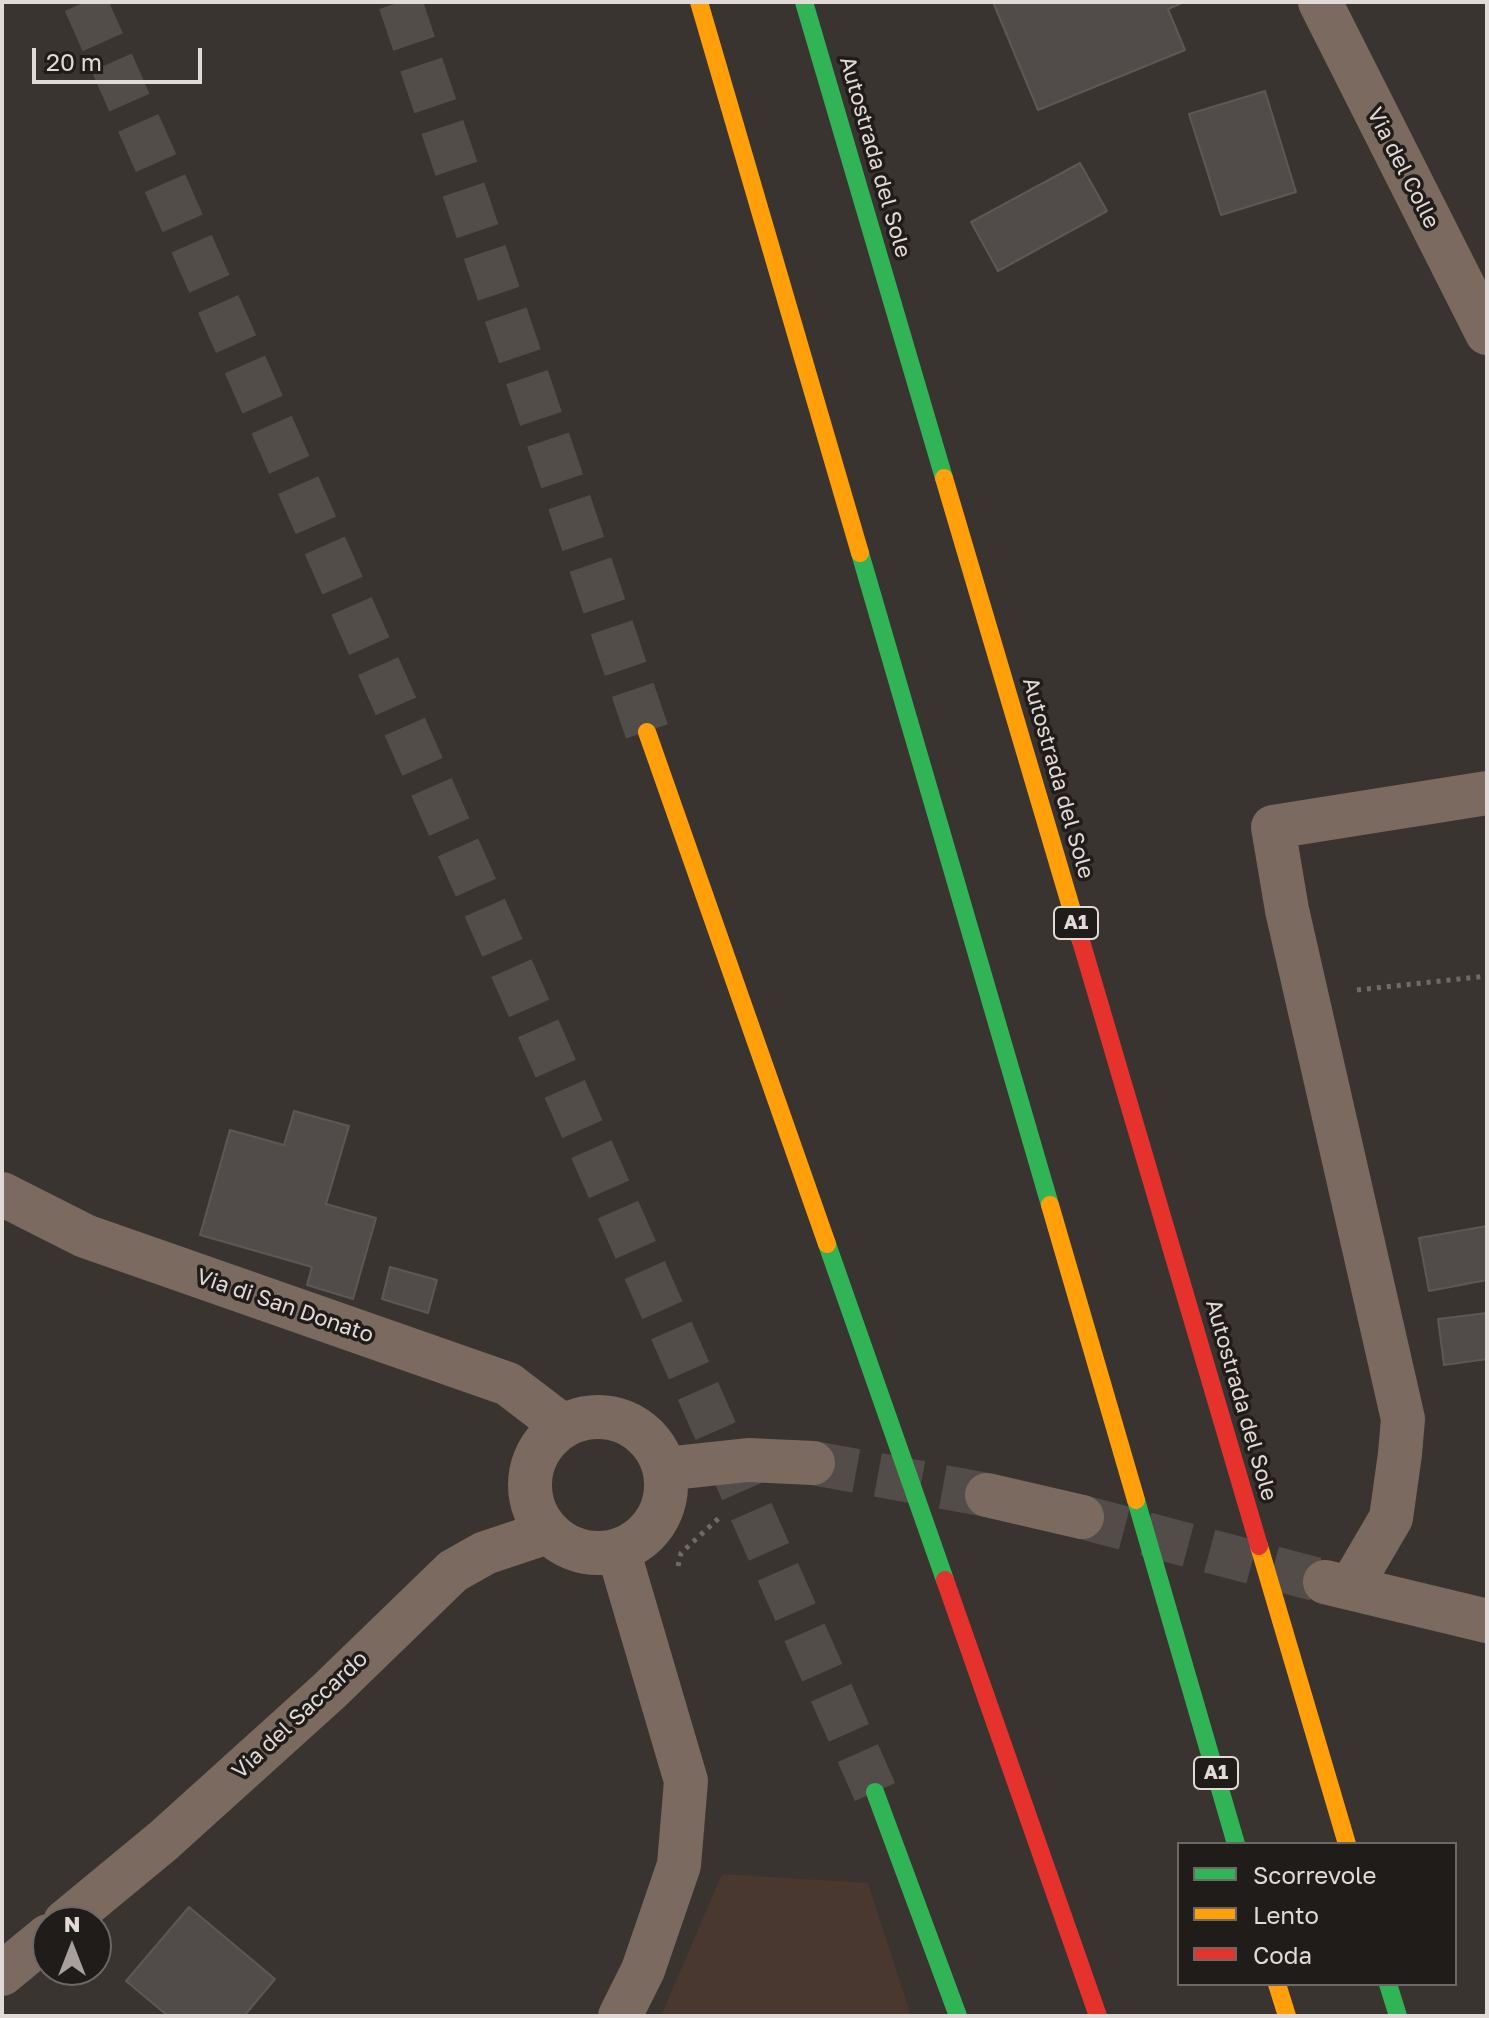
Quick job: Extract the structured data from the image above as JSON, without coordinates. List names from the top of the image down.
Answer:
{
  "streets": {
    "main road": ["Autostrada del Sole", "A1"],
    "street": ["Via del Colle", "Via di San Donato", "Via del Saccardo"]
  },
  "crossings": [
    ["Via di San Donato", "Via del Saccardo"]
  ],
  "legend": ["Scorrevole", "Lento", "Coda"],
  "scale_bar": "20 m",
  "north": "top"
}
